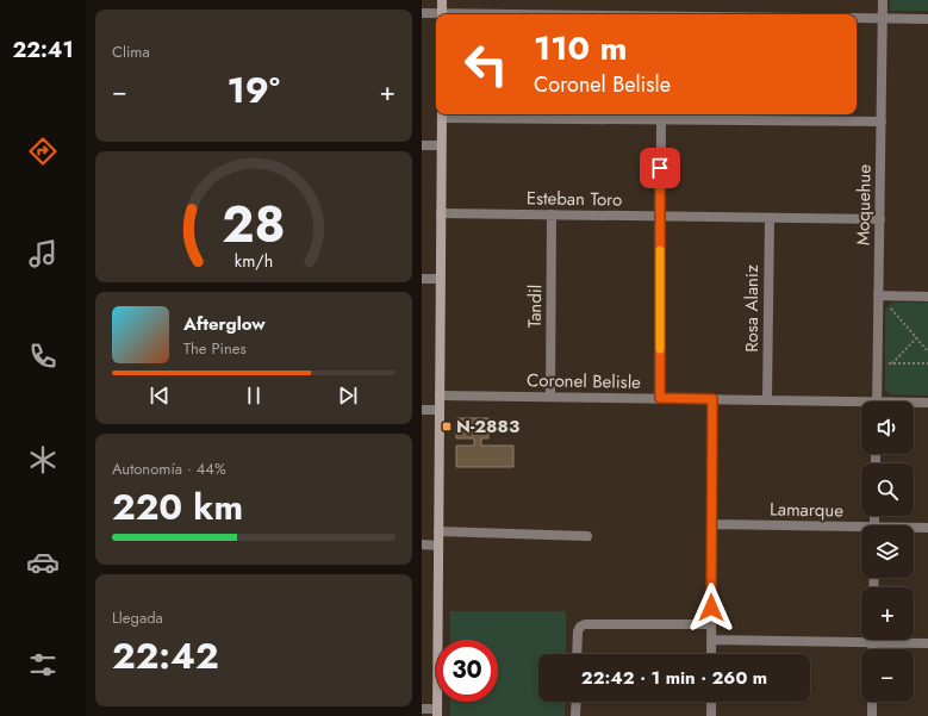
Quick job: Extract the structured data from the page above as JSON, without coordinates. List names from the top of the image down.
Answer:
{
  "streets": {
    "street": [
      "Esteban Toro",
      "Moquehue",
      "Tandil",
      "Rosa Alaniz",
      "Coronel Belisle",
      "Lamarque"
    ]
  },
  "crossings": [
    ["Esteban Toro", "Moquehue"],
    ["Esteban Toro", "Tandil"],
    ["Esteban Toro", "Rosa Alaniz"],
    ["Tandil", "Coronel Belisle"],
    ["Rosa Alaniz", "Coronel Belisle"]
  ],
  "places": {
    "transit": ["N-2883"]
  },
  "page": {
    "tabs": "22:41",
    "tile": [
      "Clima",
      ["Autonomía · 44%", "220 km"],
      ["Llegada", "22:42"]
    ],
    "turn": ["110 m", "Coronel Belisle"],
    "heat": ["−", "19°", "+"],
    "song": ["Afterglow", "The Pines"],
    "map_buttons": ["+", "−"],
    "limit": "30",
    "trip": "22:42 · 1 min · 260 m",
    "gauge": ["28", "km/h"]
  }
}
